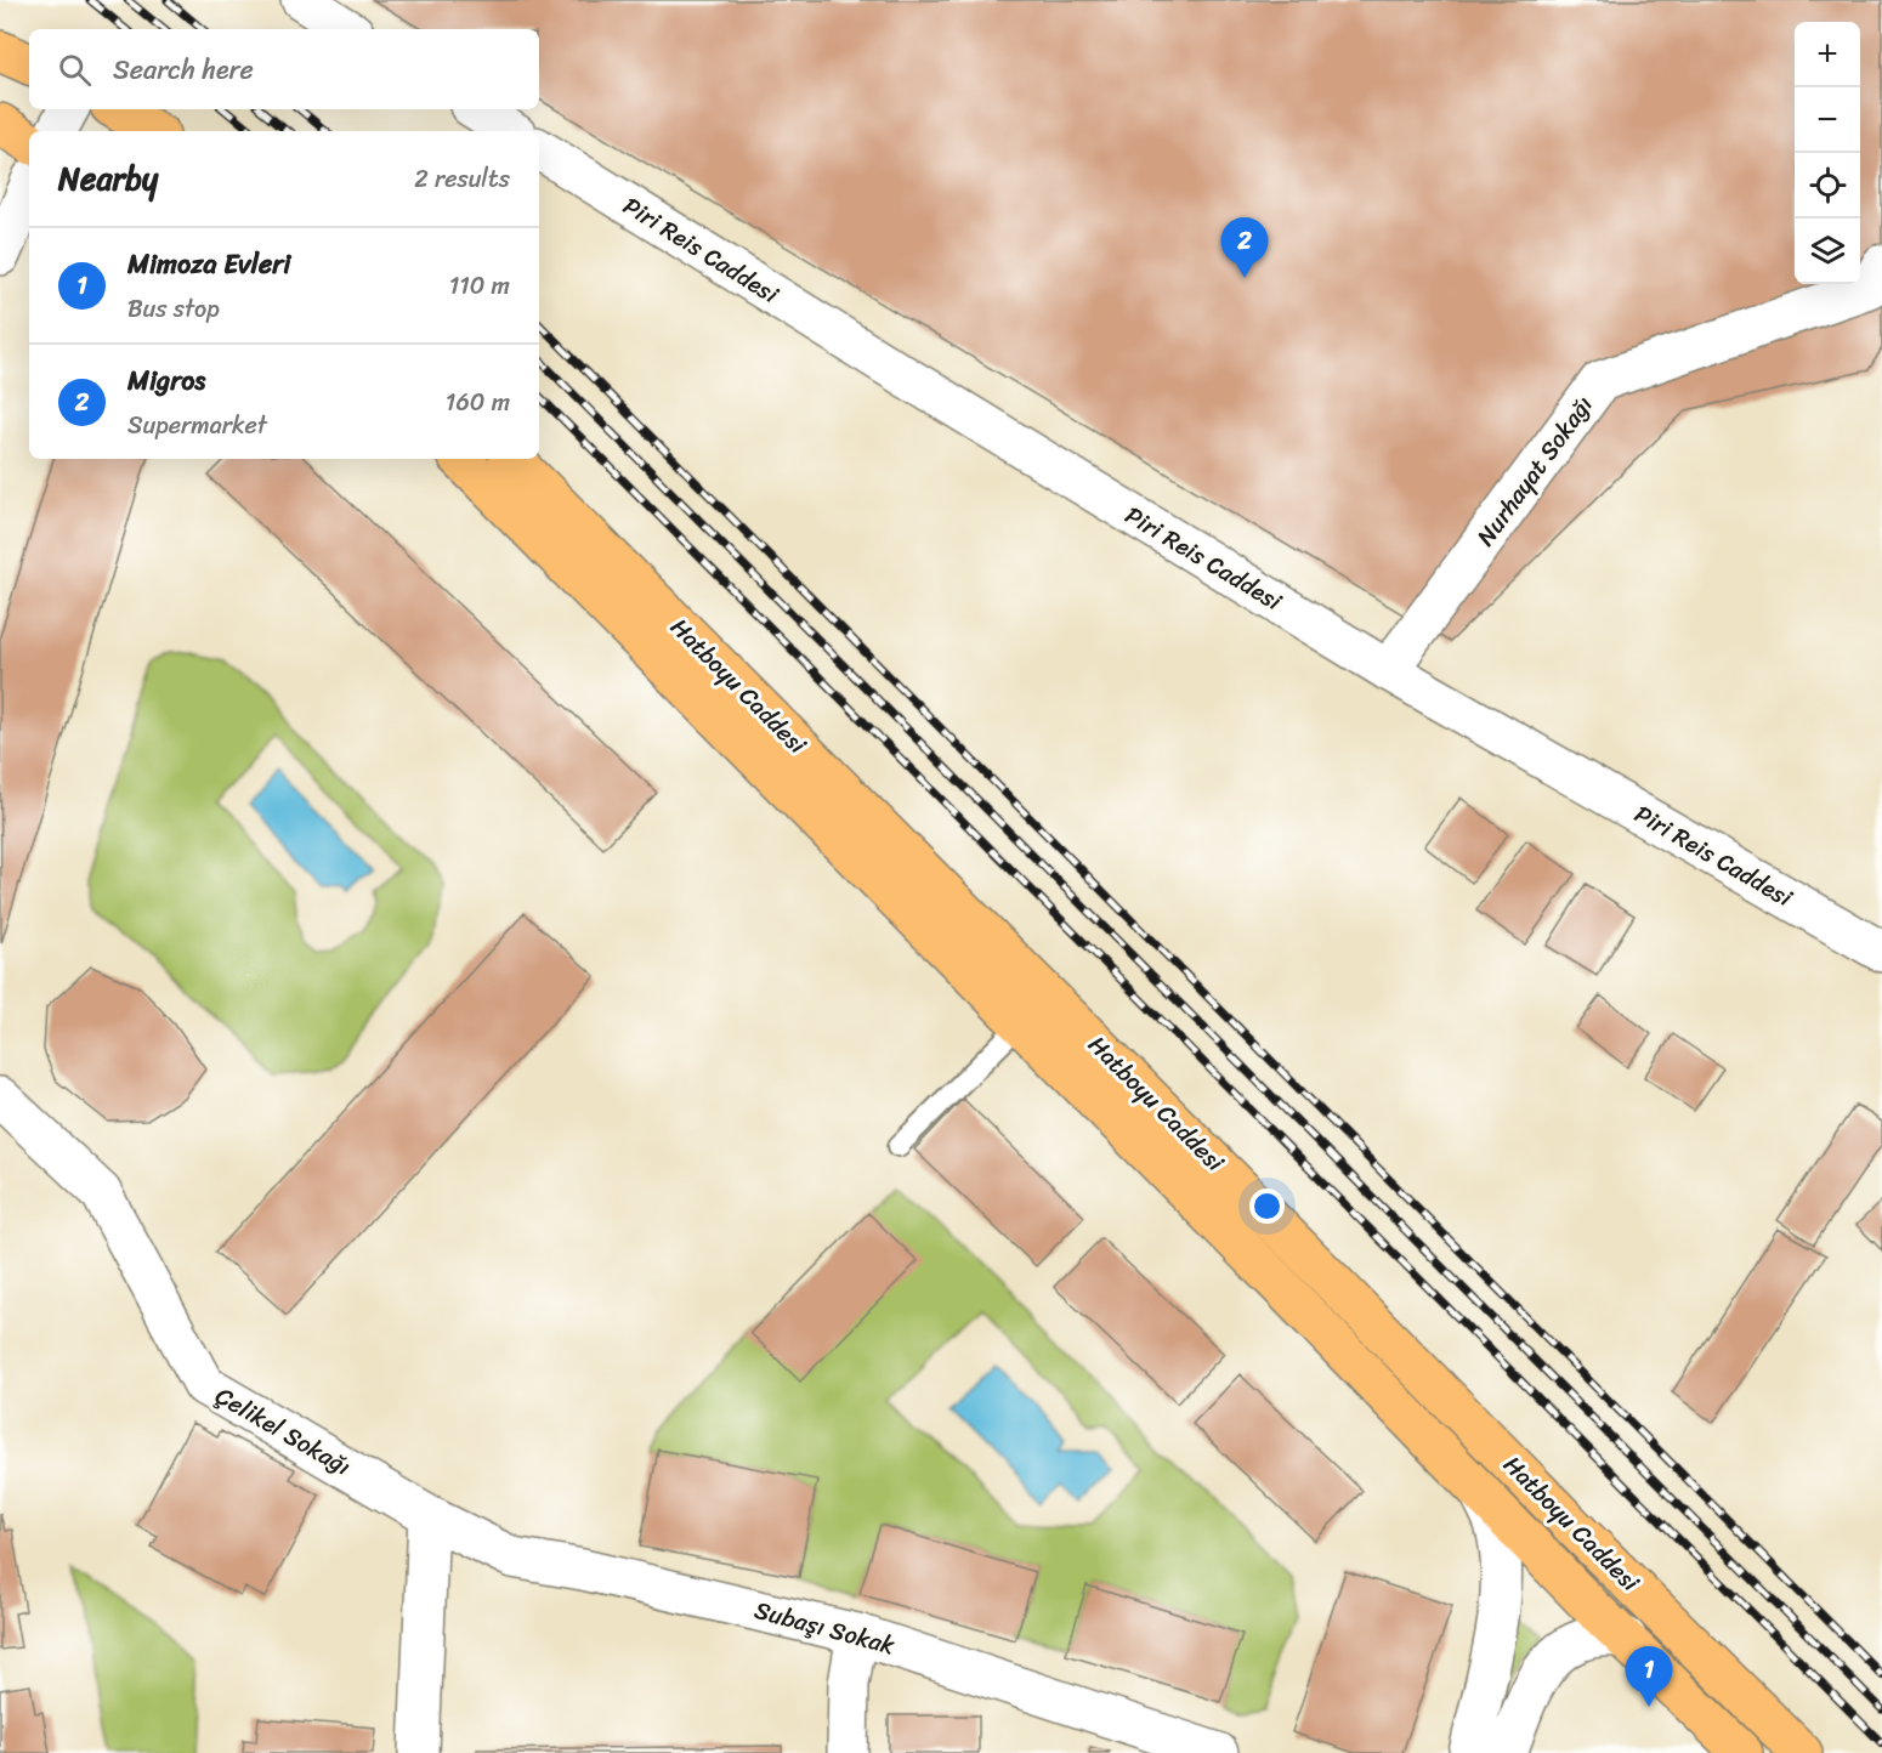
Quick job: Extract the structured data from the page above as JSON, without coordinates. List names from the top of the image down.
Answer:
{
  "streets": {
    "main road": ["Hatboyu Caddesi"],
    "street": [
      "Piri Reis Caddesi",
      "Nurhayat Sokağı",
      "Çelikel Sokağı",
      "Subaşı Sokak"
    ]
  },
  "crossings": [
    ["Piri Reis Caddesi", "Nurhayat Sokağı"],
    ["Çelikel Sokağı", "Subaşı Sokak"]
  ],
  "page": {
    "map_buttons": ["+", "−"],
    "search": "Search here",
    "heading": ["Nearby", "2 results"],
    "pins": ["2", "1"],
    "list": [
      {
        "mark": "1",
        "name": "Mimoza Evleri",
        "note": "Bus stop",
        "value": "110 m"
      },
      {
        "mark": "2",
        "name": "Migros",
        "note": "Supermarket",
        "value": "160 m"
      }
    ]
  }
}
